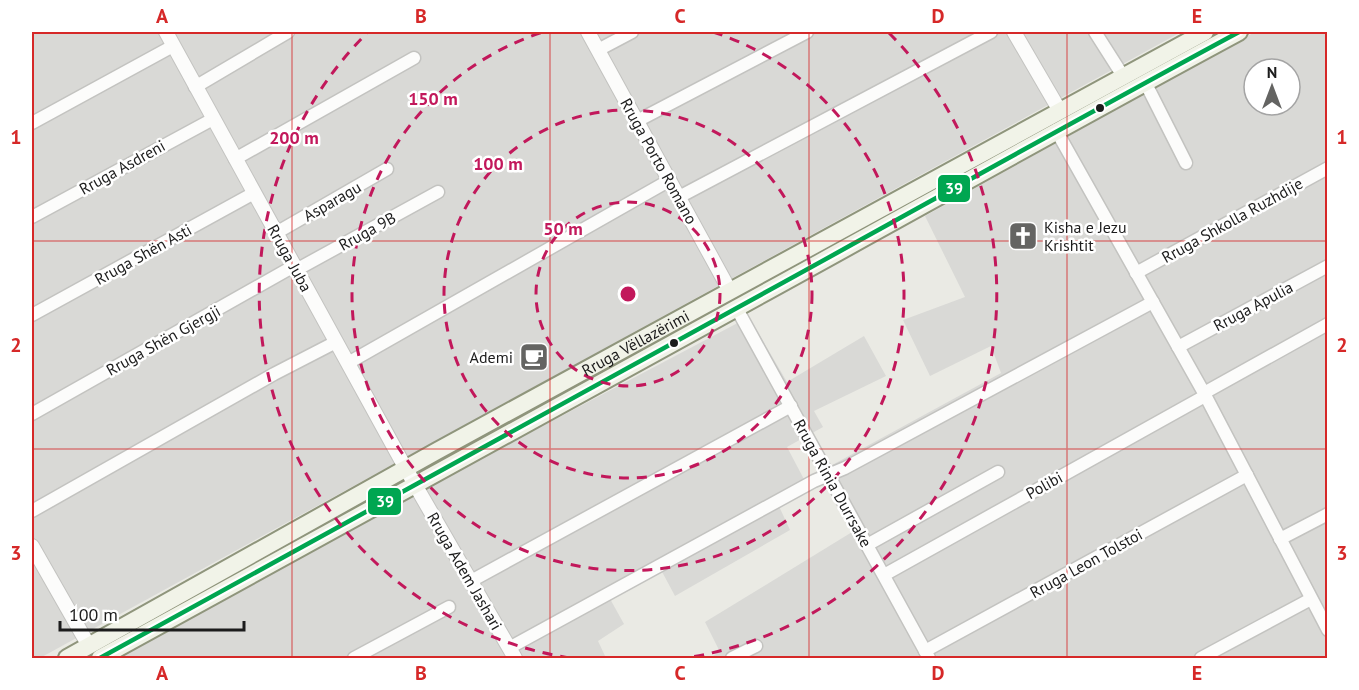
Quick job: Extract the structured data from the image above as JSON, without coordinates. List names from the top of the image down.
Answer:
{
  "streets": {
    "main road": ["Rruga Vëllazërimi"],
    "street": [
      "Rruga Porto Romano",
      "Rruga Asdreni",
      "Asparagu",
      "Rruga Shkolla Ruzhdije",
      "Rruga 9B",
      "Rruga Shën Asti",
      "Rruga Juba",
      "Rruga Apulia",
      "Rruga Shën Gjergji",
      "Rruga Rinia Durrsake",
      "Polibi",
      "Rruga Leon Tolstoi",
      "Rruga Adem Jashari"
    ]
  },
  "crossings": [
    ["Rruga Porto Romano", "Rruga Vëllazërimi"],
    ["Rruga Asdreni", "Rruga Juba"],
    ["Asparagu", "Rruga Juba"],
    ["Rruga 9B", "Rruga Juba"],
    ["Rruga 9B", "Rruga Shën Gjergji"],
    ["Rruga Shën Asti", "Rruga Juba"],
    ["Rruga Juba", "Rruga Shën Gjergji"],
    ["Rruga Juba", "Rruga Vëllazërimi"],
    ["Rruga Juba", "Rruga Adem Jashari"],
    ["Rruga Vëllazërimi", "Rruga Rinia Durrsake"],
    ["Rruga Vëllazërimi", "Rruga Adem Jashari"],
    ["Rruga Rinia Durrsake", "Polibi"],
    ["Rruga Rinia Durrsake", "Rruga Leon Tolstoi"]
  ],
  "places": {
    "church": ["Kisha e Jezu Krishtit"],
    "cafe": ["Ademi"]
  },
  "lines": ["transit line 39"],
  "scale_bar": "100 m",
  "north": "top",
  "grid": {
    "columns": [
      "A",
      "B",
      "C",
      "D",
      "E"
    ],
    "rows": ["1", "2", "3"]
  },
  "rings": [
    "150 m",
    "200 m",
    "100 m",
    "50 m"
  ]
}
